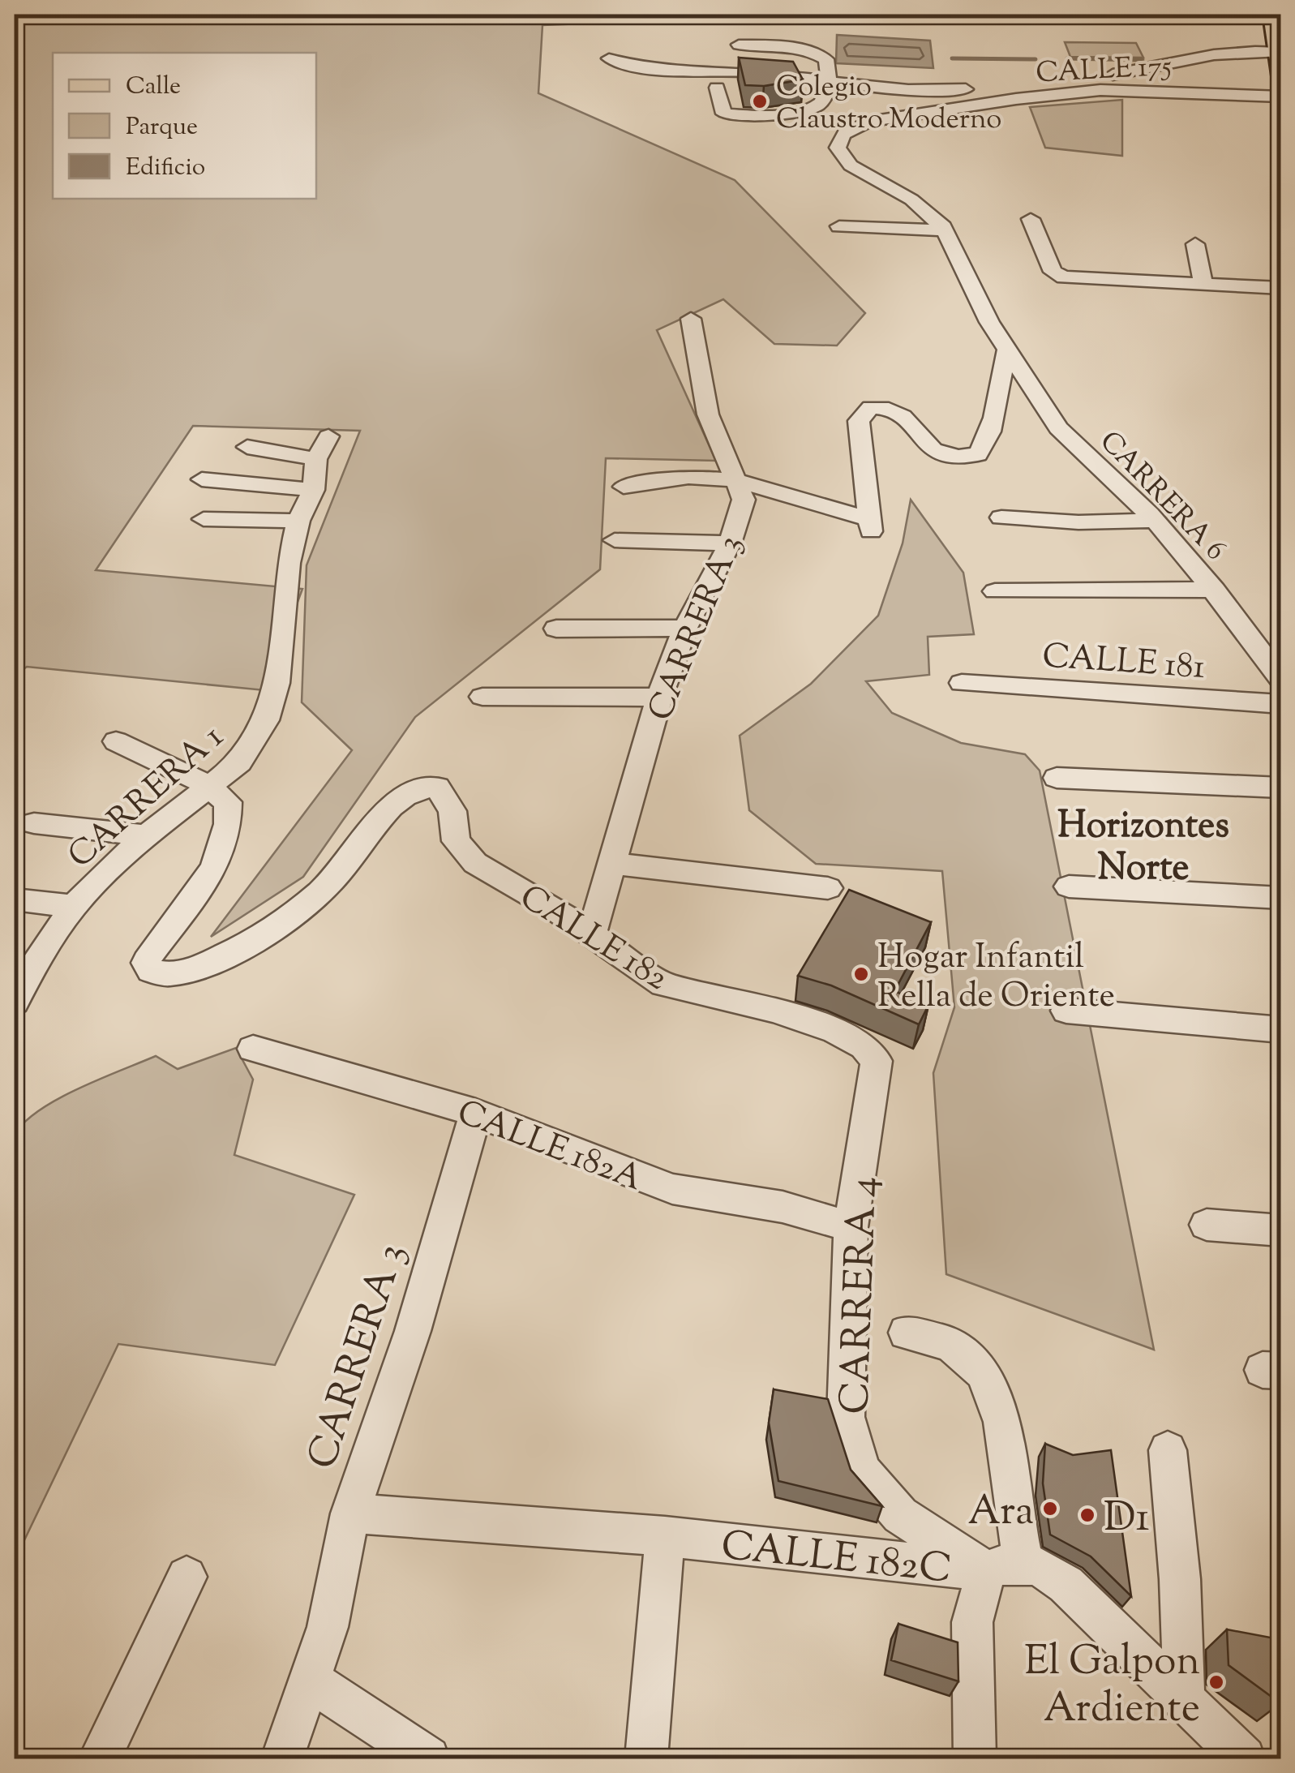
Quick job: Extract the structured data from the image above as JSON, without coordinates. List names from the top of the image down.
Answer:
{
  "streets": {
    "street": [
      "CALLE 175",
      "CARRERA 6",
      "CARRERA 3",
      "CALLE 181",
      "CARRERA 1",
      "CALLE 182",
      "CALLE 182A",
      "CARRERA 4",
      "CALLE 182C"
    ]
  },
  "crossings": [
    ["CALLE 175", "CARRERA 6"],
    ["CARRERA 3", "CALLE 182"],
    ["CARRERA 3", "CALLE 182A"],
    ["CARRERA 3", "CALLE 182C"],
    ["CARRERA 1", "CALLE 182"],
    ["CALLE 182", "CARRERA 4"],
    ["CALLE 182A", "CARRERA 4"],
    ["CARRERA 4", "CALLE 182C"]
  ],
  "districts": ["Horizontes Norte"],
  "places": [
    "Colegio Claustro Moderno",
    "Hogar Infantil Rella de Oriente",
    "Ara",
    "D1",
    "El Galpon Ardiente"
  ],
  "legend": ["Calle", "Parque", "Edificio"]
}
